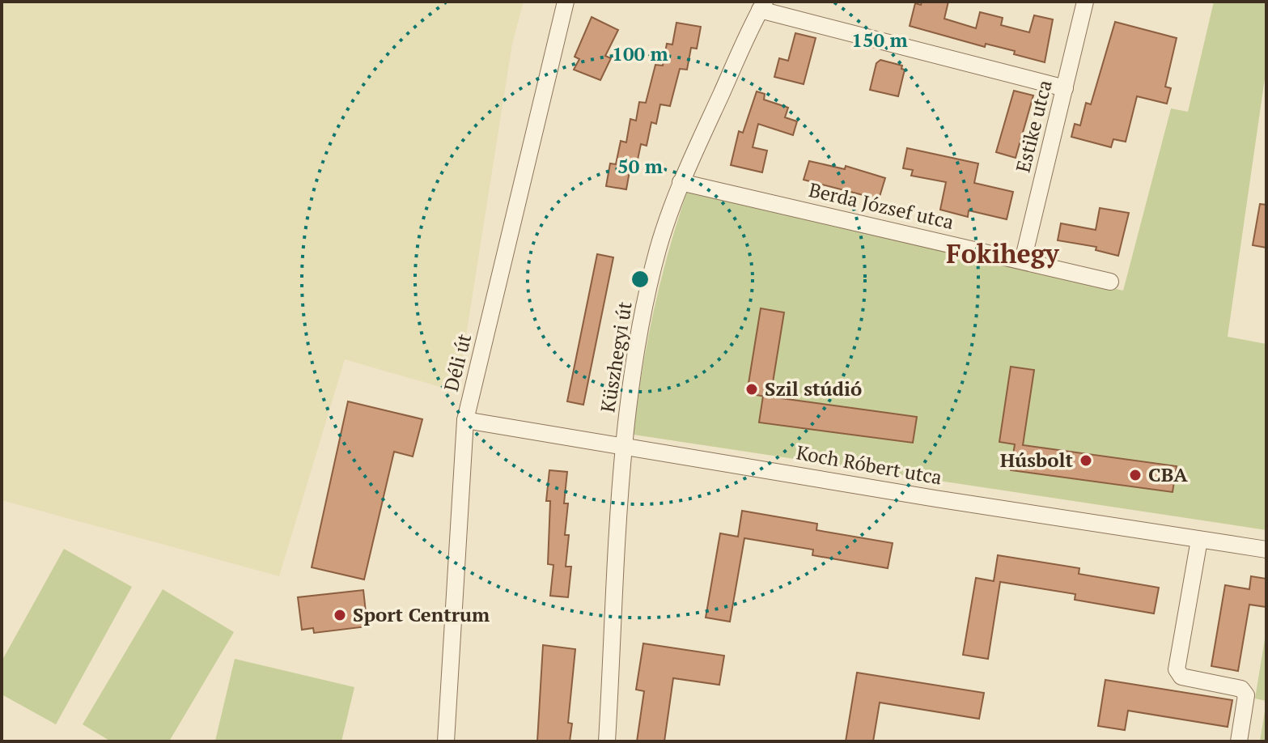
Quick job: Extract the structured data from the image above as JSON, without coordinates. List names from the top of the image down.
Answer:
{
  "streets": {
    "street": [
      "Estike utca",
      "Berda József utca",
      "Küszhegyi út",
      "Déli út",
      "Koch Róbert utca"
    ]
  },
  "crossings": [
    ["Estike utca", "Berda József utca"],
    ["Berda József utca", "Küszhegyi út"],
    ["Küszhegyi út", "Koch Róbert utca"],
    ["Déli út", "Koch Róbert utca"]
  ],
  "districts": ["Fokihegy"],
  "places": [
    "Szil stúdió",
    "Húsbolt",
    "CBA",
    "Sport Centrum"
  ],
  "rings": ["150 m", "100 m", "50 m"]
}
